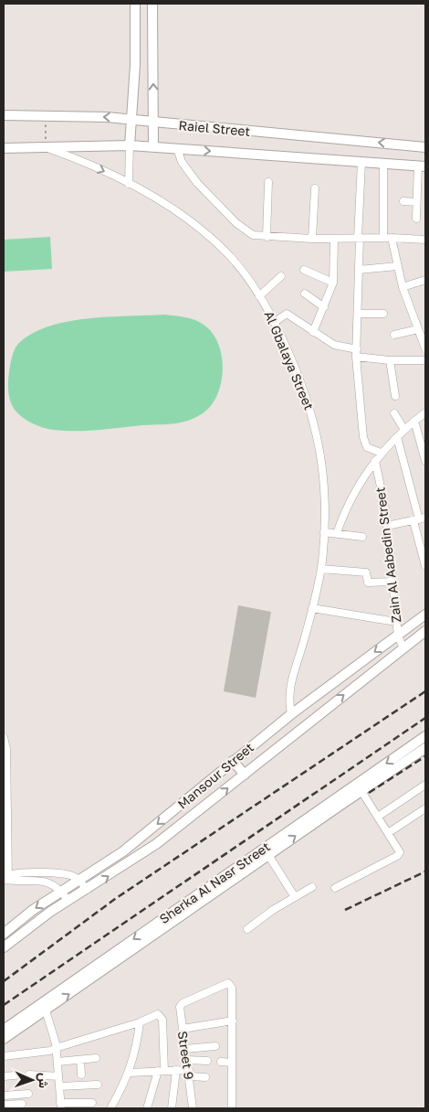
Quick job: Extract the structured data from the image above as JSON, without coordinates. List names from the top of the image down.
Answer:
{
  "streets": {
    "street": [
      "Raiel Street",
      "Al Gbalaya Street",
      "Zain Al Aabedin Street",
      "Mansour Street",
      "Sherka Al Nasr Street",
      "Street 9"
    ]
  },
  "crossings": [
    ["Raiel Street", "Al Gbalaya Street"],
    ["Al Gbalaya Street", "Mansour Street"],
    ["Zain Al Aabedin Street", "Mansour Street"]
  ],
  "north": "right"
}
